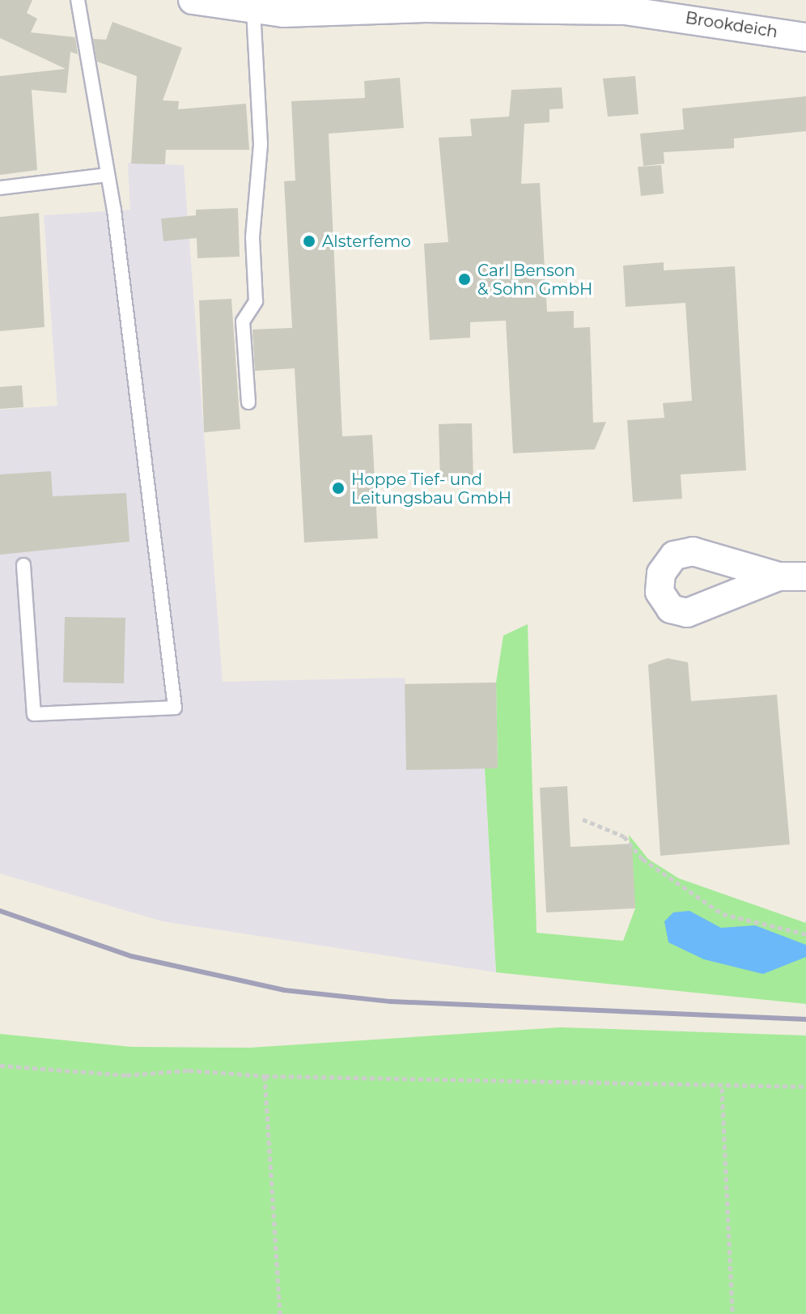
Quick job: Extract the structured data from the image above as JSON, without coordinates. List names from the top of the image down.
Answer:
{
  "streets": {
    "street": ["Brookdeich"]
  },
  "places": ["Alsterfemo", "Carl Benson & Sohn GmbH", "Hoppe Tief- und Leitungsbau GmbH"]
}
